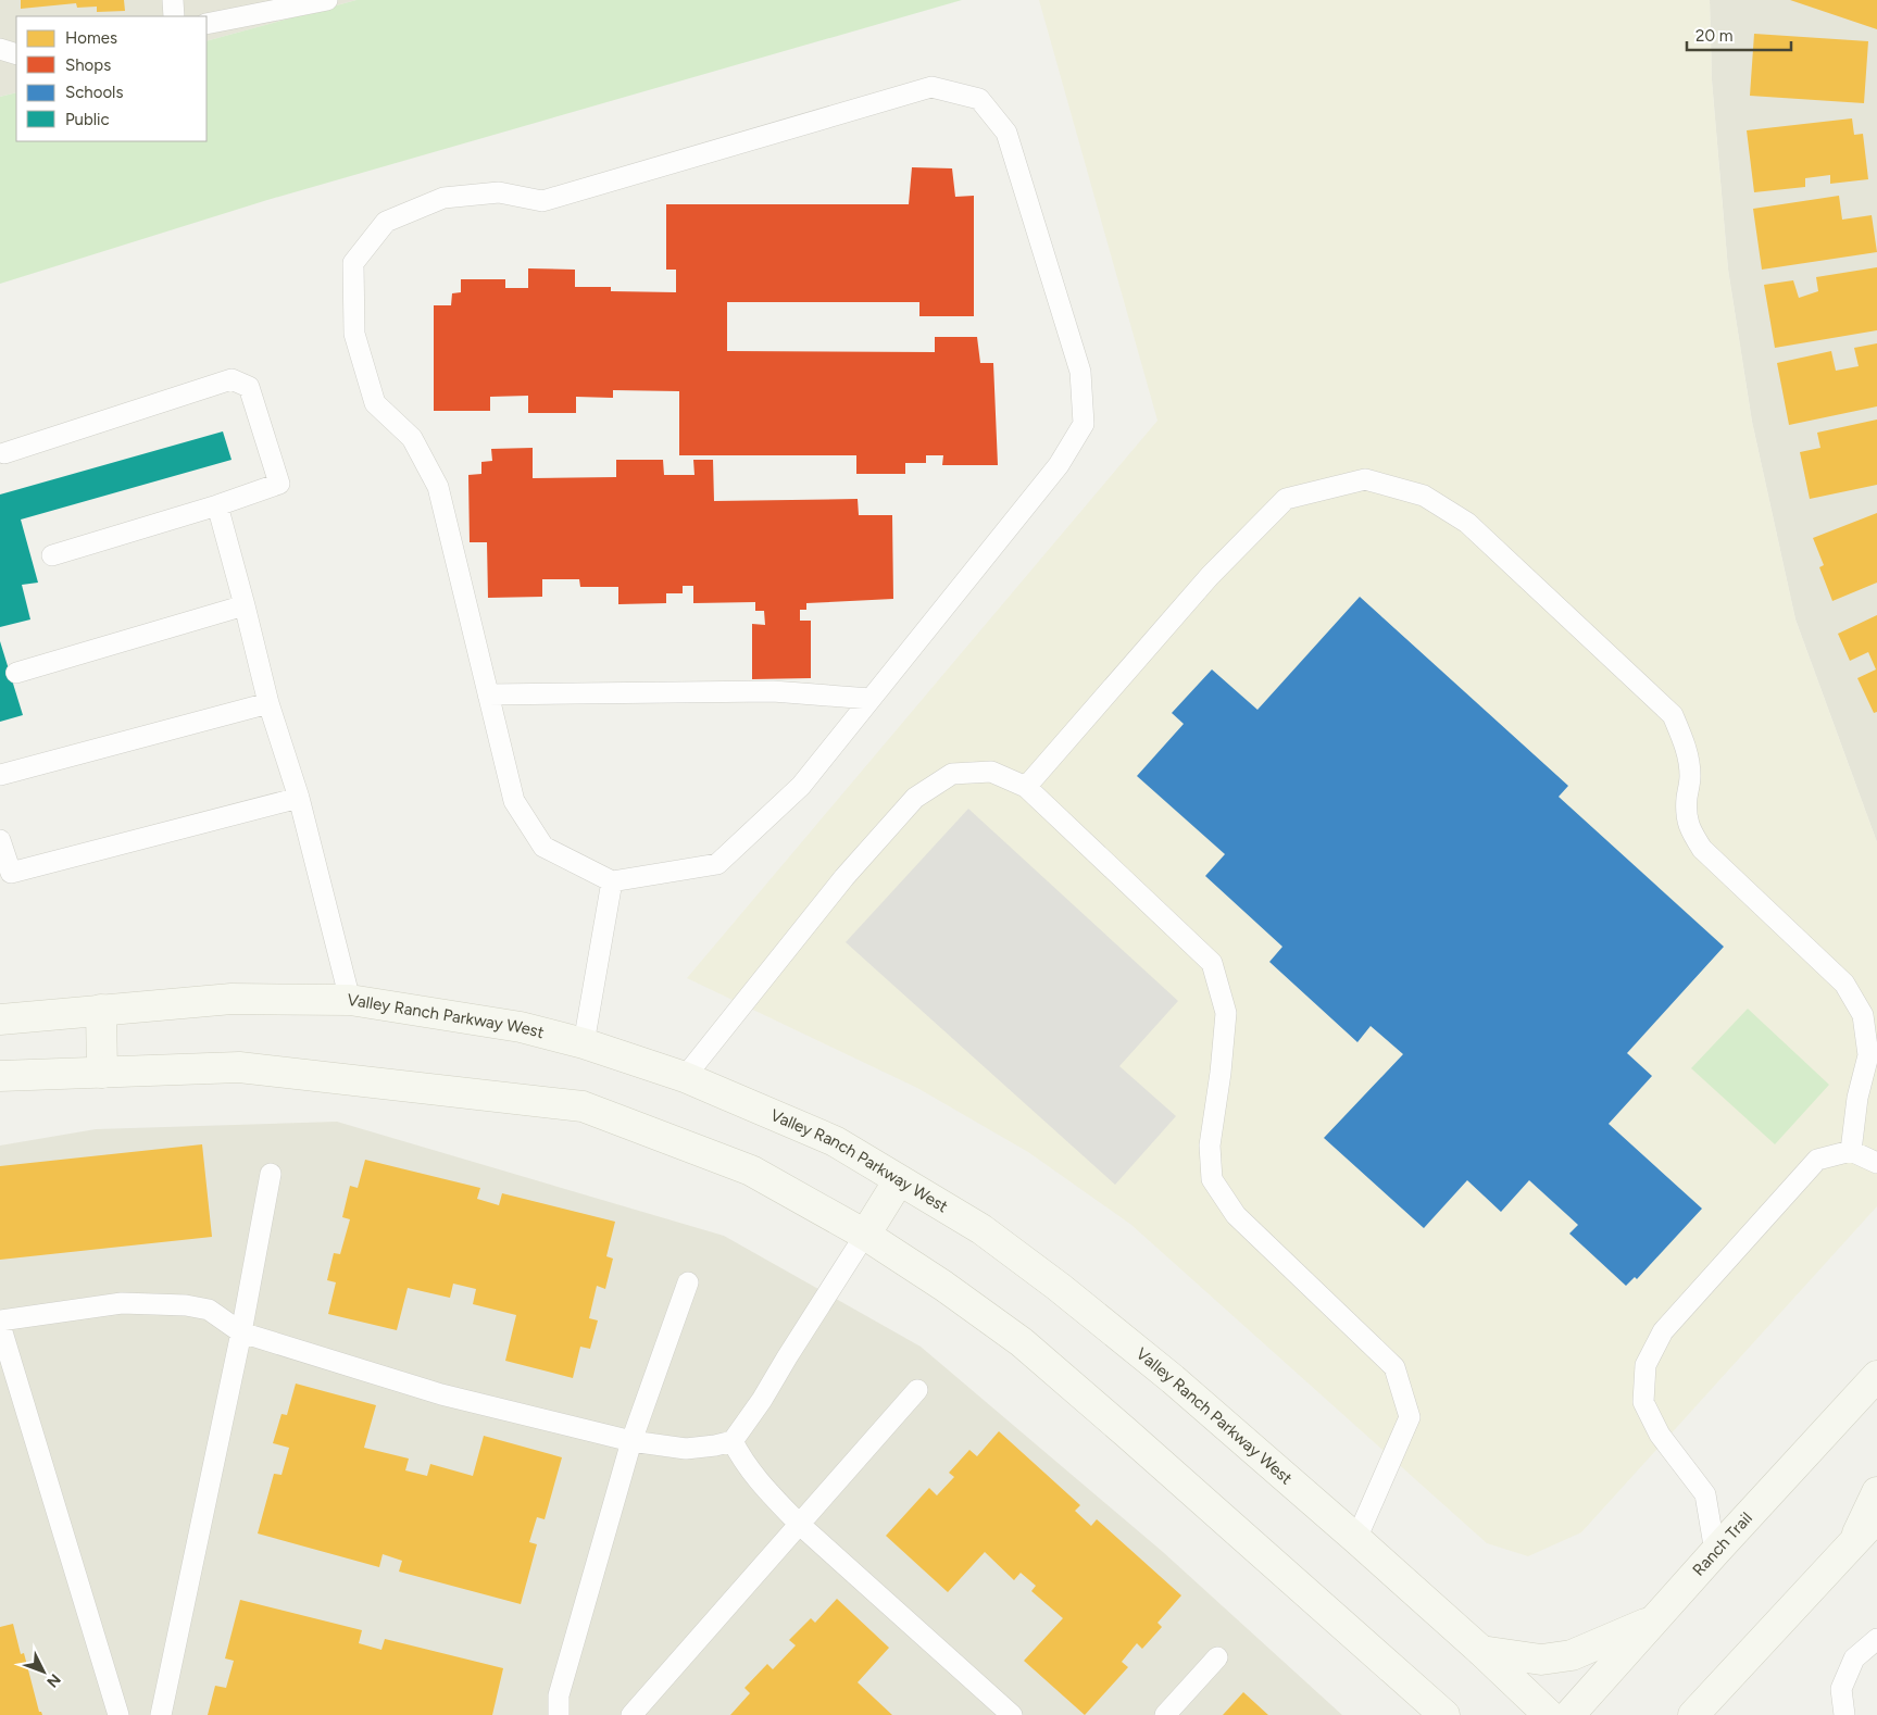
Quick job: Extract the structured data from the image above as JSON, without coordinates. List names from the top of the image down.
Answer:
{
  "streets": {
    "main road": ["Valley Ranch Parkway West", "Ranch Trail"]
  },
  "legend": [
    "Homes",
    "Shops",
    "Schools",
    "Public"
  ],
  "scale_bar": "20 m",
  "north": "bottom right"
}
